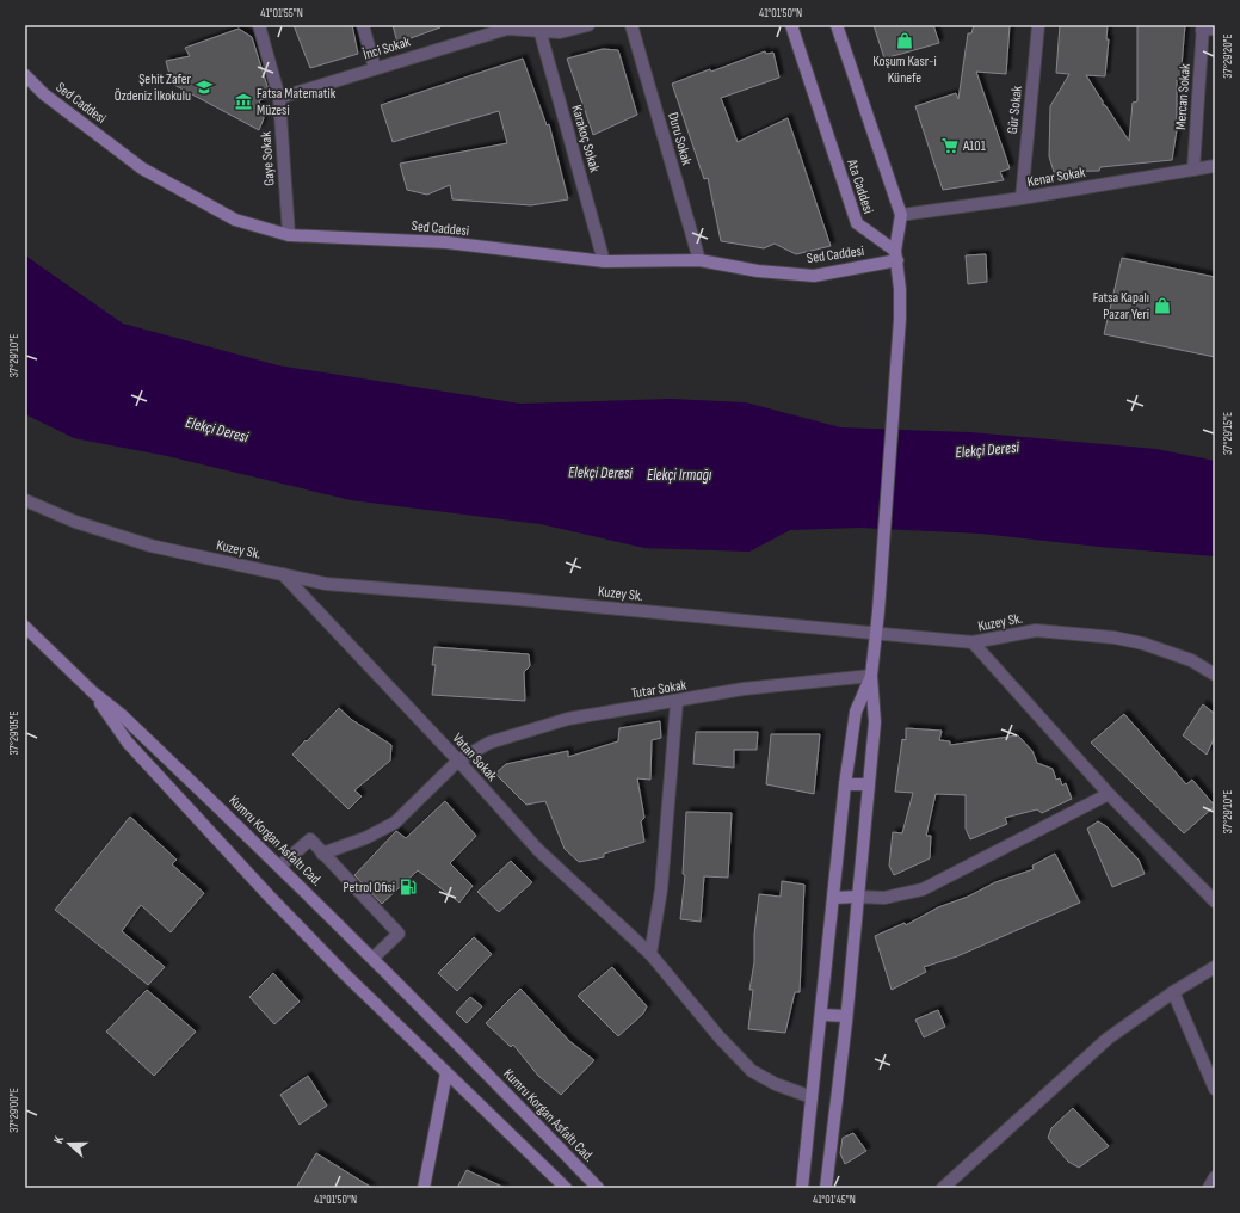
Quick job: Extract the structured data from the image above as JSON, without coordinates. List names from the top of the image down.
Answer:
{
  "streets": {
    "main road": ["Sed Caddesi", "Ata Caddesi", "Kumru Korgan Asfaltı Cad."],
    "street": [
      "İnci Sokak",
      "Mercan Sokak",
      "Gür Sokak",
      "Karakoç Sokak",
      "Duru Sokak",
      "Gaye Sokak",
      "Kenar Sokak",
      "Kuzey Sk.",
      "Tutar Sokak",
      "Vatan Sokak"
    ]
  },
  "crossings": [
    ["İnci Sokak", "Karakoç Sokak"],
    ["İnci Sokak", "Gaye Sokak"],
    ["Mercan Sokak", "Kenar Sokak"],
    ["Sed Caddesi", "Karakoç Sokak"],
    ["Sed Caddesi", "Duru Sokak"],
    ["Sed Caddesi", "Gaye Sokak"],
    ["Sed Caddesi", "Ata Caddesi"],
    ["Gür Sokak", "Kenar Sokak"],
    ["Kenar Sokak", "Ata Caddesi"],
    ["Kuzey Sk.", "Vatan Sokak"],
    ["Tutar Sokak", "Vatan Sokak"]
  ],
  "water": ["Elekçi Deresi", "Elekçi Irmağı"],
  "places": {
    "shop": ["Koşum Kasr-i Künefe", "Fatsa Kapalı Pazar Yeri"],
    "school or university": ["Şehit Zafer Özdeniz İlkokulu"],
    "museum": ["Fatsa Matematik Müzesi"],
    "supermarket": ["A101"],
    "fuel station": ["Petrol Ofisi"]
  },
  "north": "left",
  "coordinates": [
    "41°01'55\"N",
    "41°01'50\"N",
    "37°29'20\"E",
    "37°29'10\"E",
    "37°29'15\"E",
    "37°29'05\"E",
    "37°29'00\"E",
    "41°01'45\"N"
  ]
}
